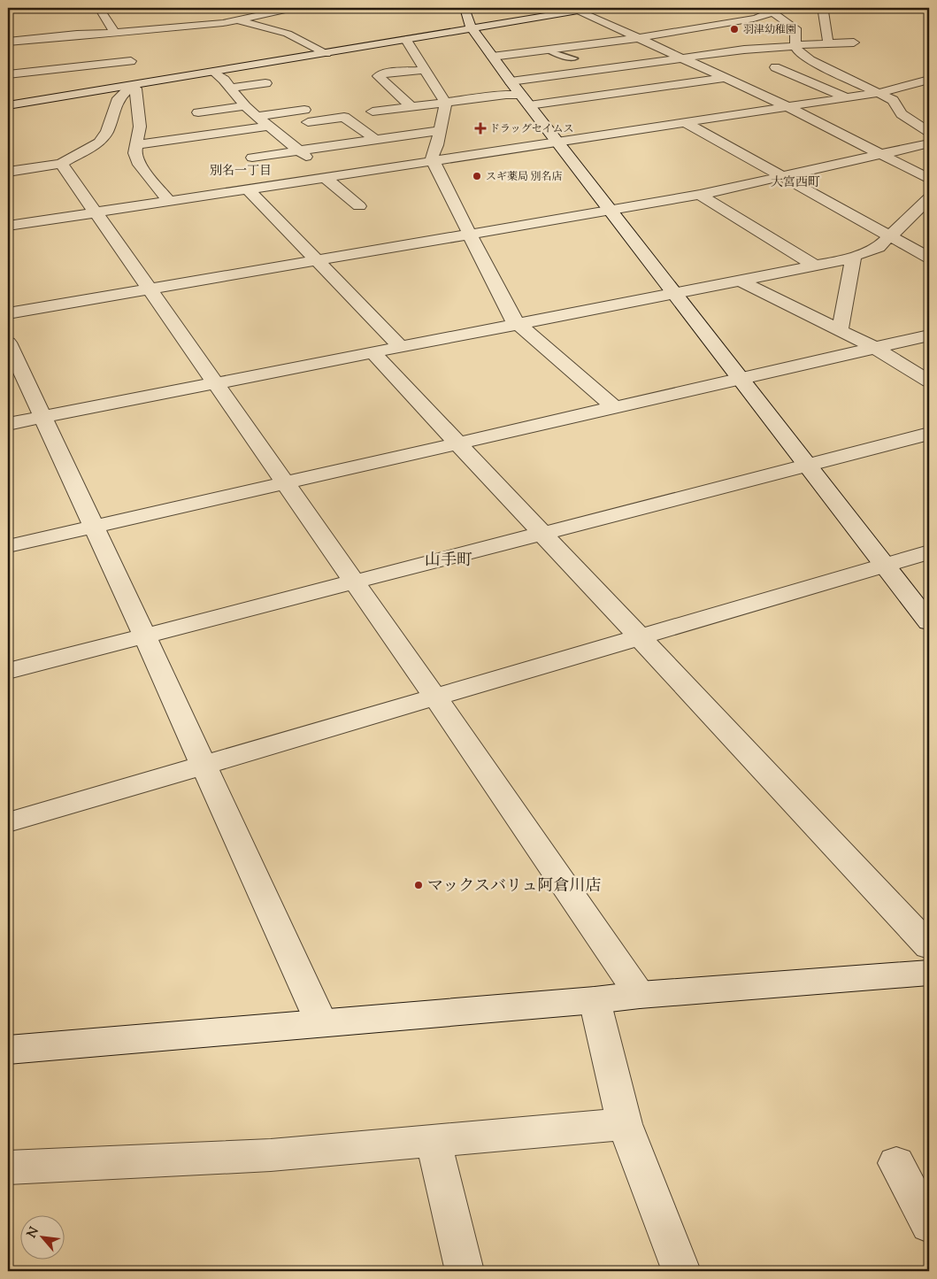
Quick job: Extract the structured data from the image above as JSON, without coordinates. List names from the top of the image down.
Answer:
{
  "districts": ["別名一丁目", "大宮西町", "山手町"],
  "places": {
    "other": ["羽津幼稚園", "スギ薬局 別名店", "マックスバリュ阿倉川店"],
    "health": ["ドラッグセイムス"]
  },
  "north": "top left"
}
